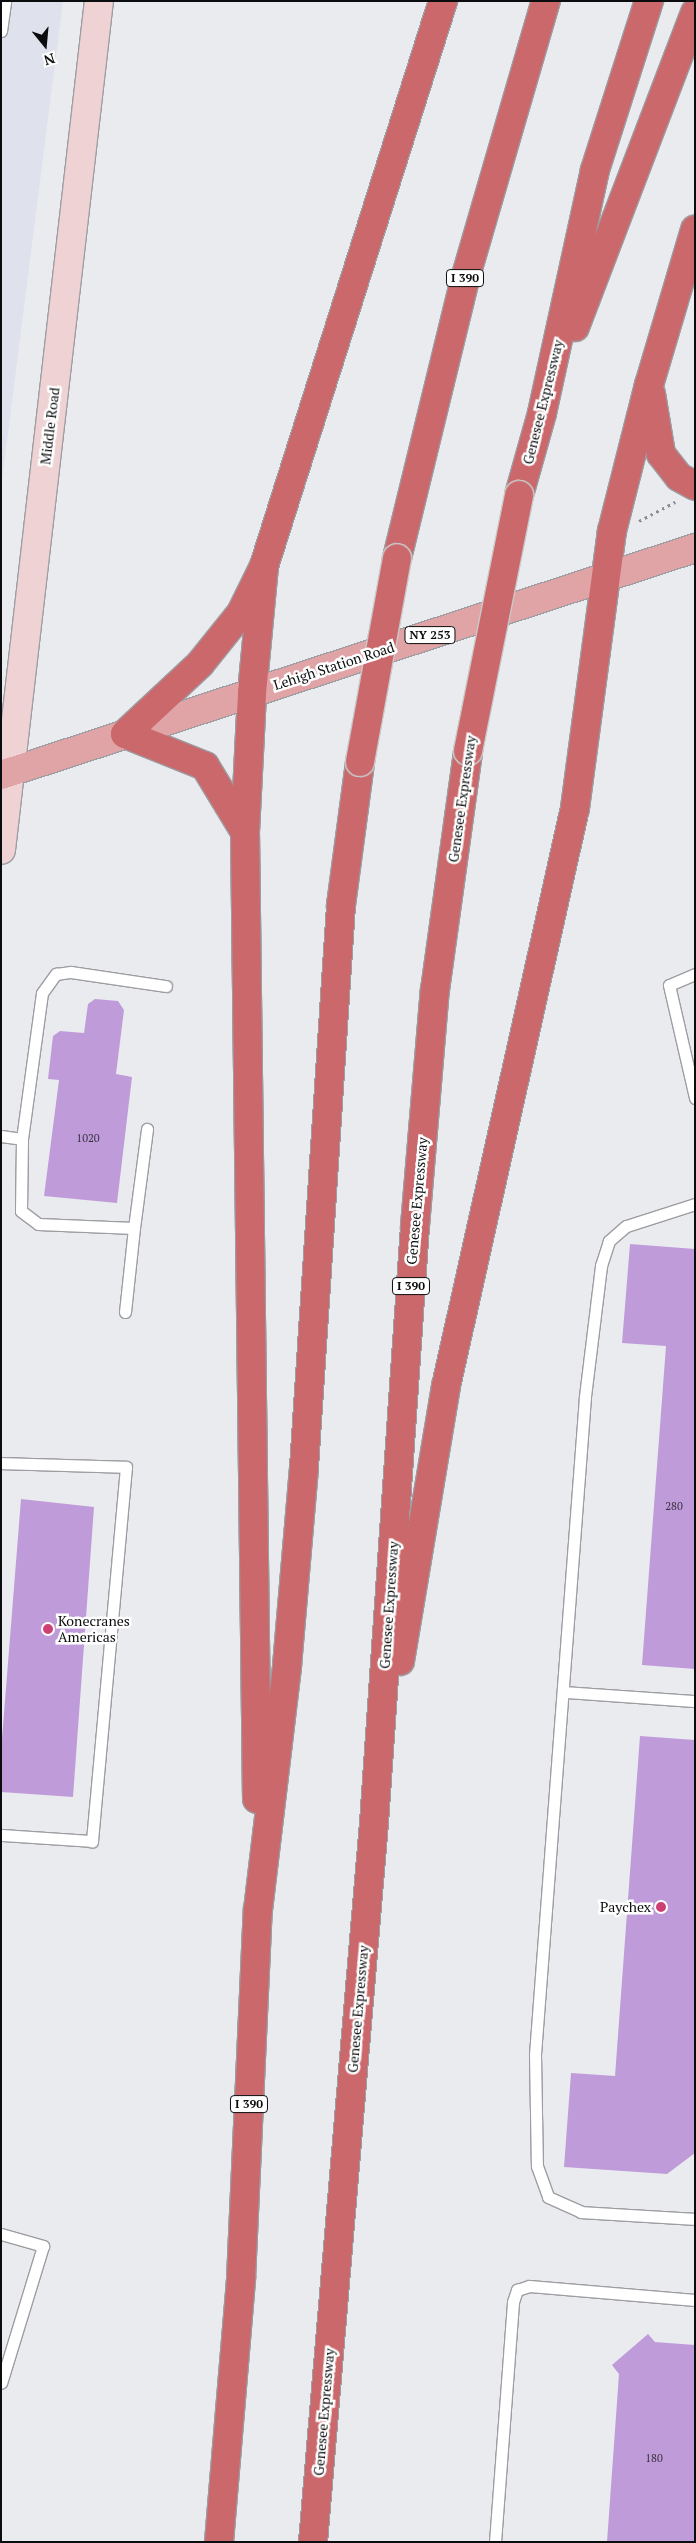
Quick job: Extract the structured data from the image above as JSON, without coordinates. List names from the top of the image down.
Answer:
{
  "streets": {
    "highway": ["I 390", "Genesee Expressway"],
    "main road": ["NY 253", "Lehigh Station Road"],
    "street": ["Middle Road"]
  },
  "crossings": [
    ["Middle Road", "Lehigh Station Road"]
  ],
  "places": ["Konecranes Americas", "Paychex"],
  "house_numbers": ["1020", "280", "180"],
  "north": "bottom"
}
